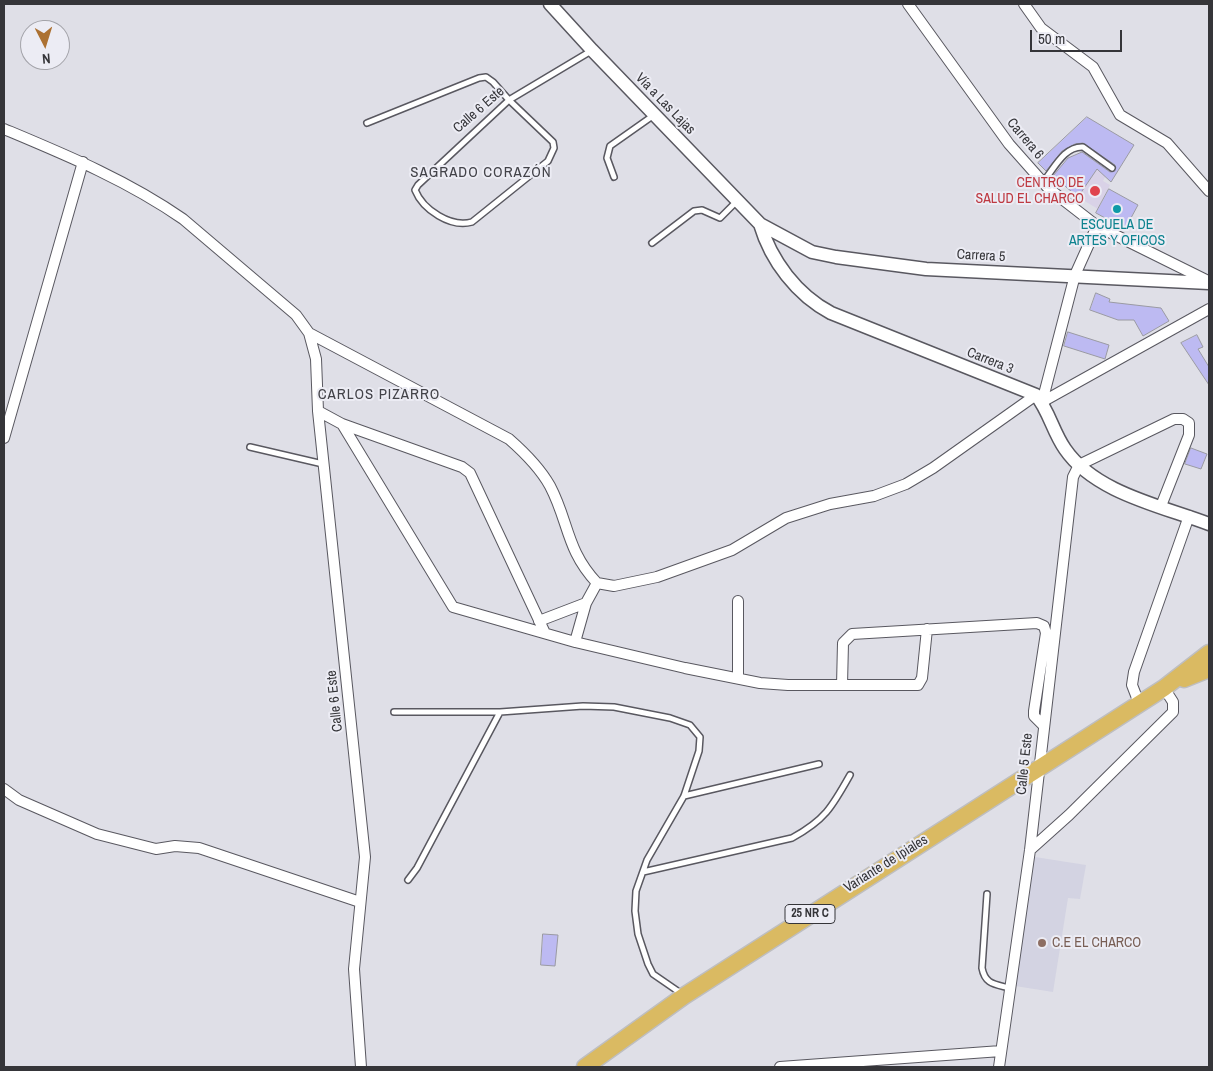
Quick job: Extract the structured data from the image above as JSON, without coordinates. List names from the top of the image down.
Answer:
{
  "streets": {
    "highway": ["Variante de Ipiales", "25 NR C"],
    "street": [
      "Vía a Las Lajas",
      "Calle 6 Este",
      "Carrera 6",
      "Carrera 5",
      "Carrera 3",
      "Calle 5 Este"
    ]
  },
  "crossings": [
    ["Vía a Las Lajas", "Calle 6 Este"],
    ["Vía a Las Lajas", "Carrera 5"],
    ["Vía a Las Lajas", "Carrera 3"],
    ["Carrera 6", "Carrera 5"],
    ["Carrera 5", "Carrera 3"],
    ["Calle 5 Este", "Variante de Ipiales"]
  ],
  "districts": ["SAGRADO CORAZÓN", "CARLOS PIZARRO"],
  "places": ["CENTRO DE SALUD EL CHARCO", "ESCUELA DE ARTES Y OFICOS", "C.E EL CHARCO"],
  "scale_bar": "50 m",
  "north": "bottom"
}
